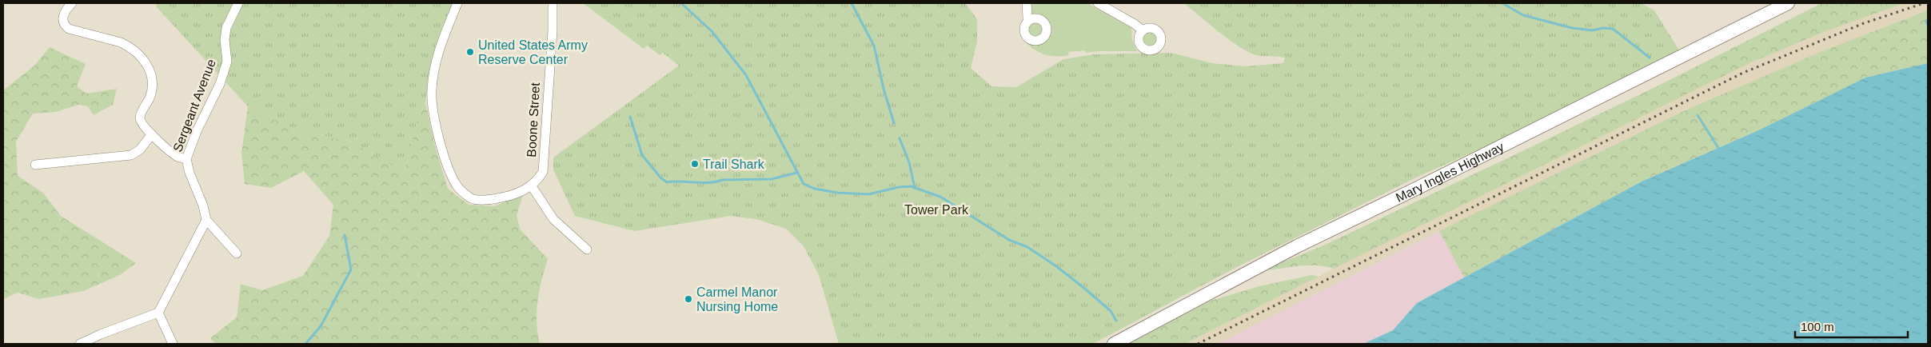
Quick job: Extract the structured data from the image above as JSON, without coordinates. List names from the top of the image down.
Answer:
{
  "streets": {
    "street": ["Sergeant Avenue", "Boone Street", "Mary Ingles Highway"]
  },
  "parks": ["Tower Park"],
  "places": ["United States Army Reserve Center", "Trail Shark", "Carmel Manor Nursing Home"],
  "scale_bar": "100 m"
}
